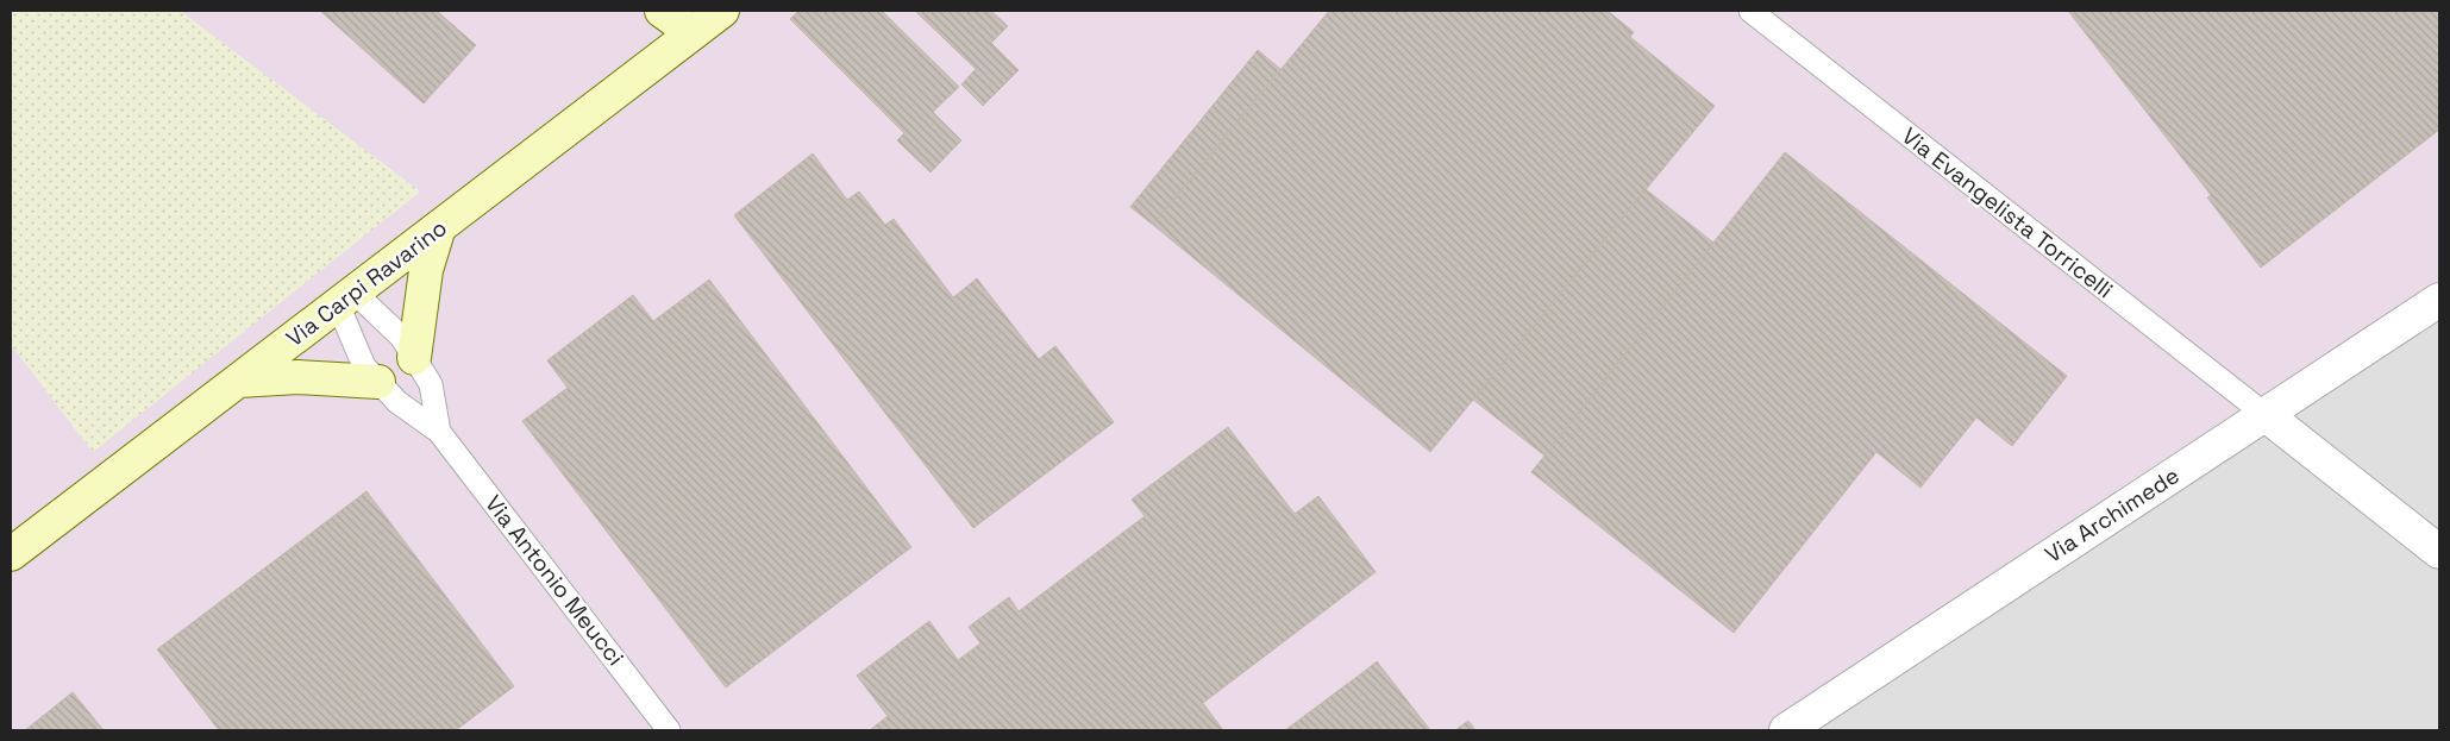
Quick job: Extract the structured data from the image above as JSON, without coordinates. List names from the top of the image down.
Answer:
{
  "streets": {
    "main road": ["Via Carpi Ravarino"],
    "street": ["Via Archimede"],
    "lane": ["Via Evangelista Torricelli", "Via Antonio Meucci"]
  },
  "crossings": [
    ["Via Evangelista Torricelli", "Via Archimede"],
    ["Via Carpi Ravarino", "Via Antonio Meucci"]
  ]
}
